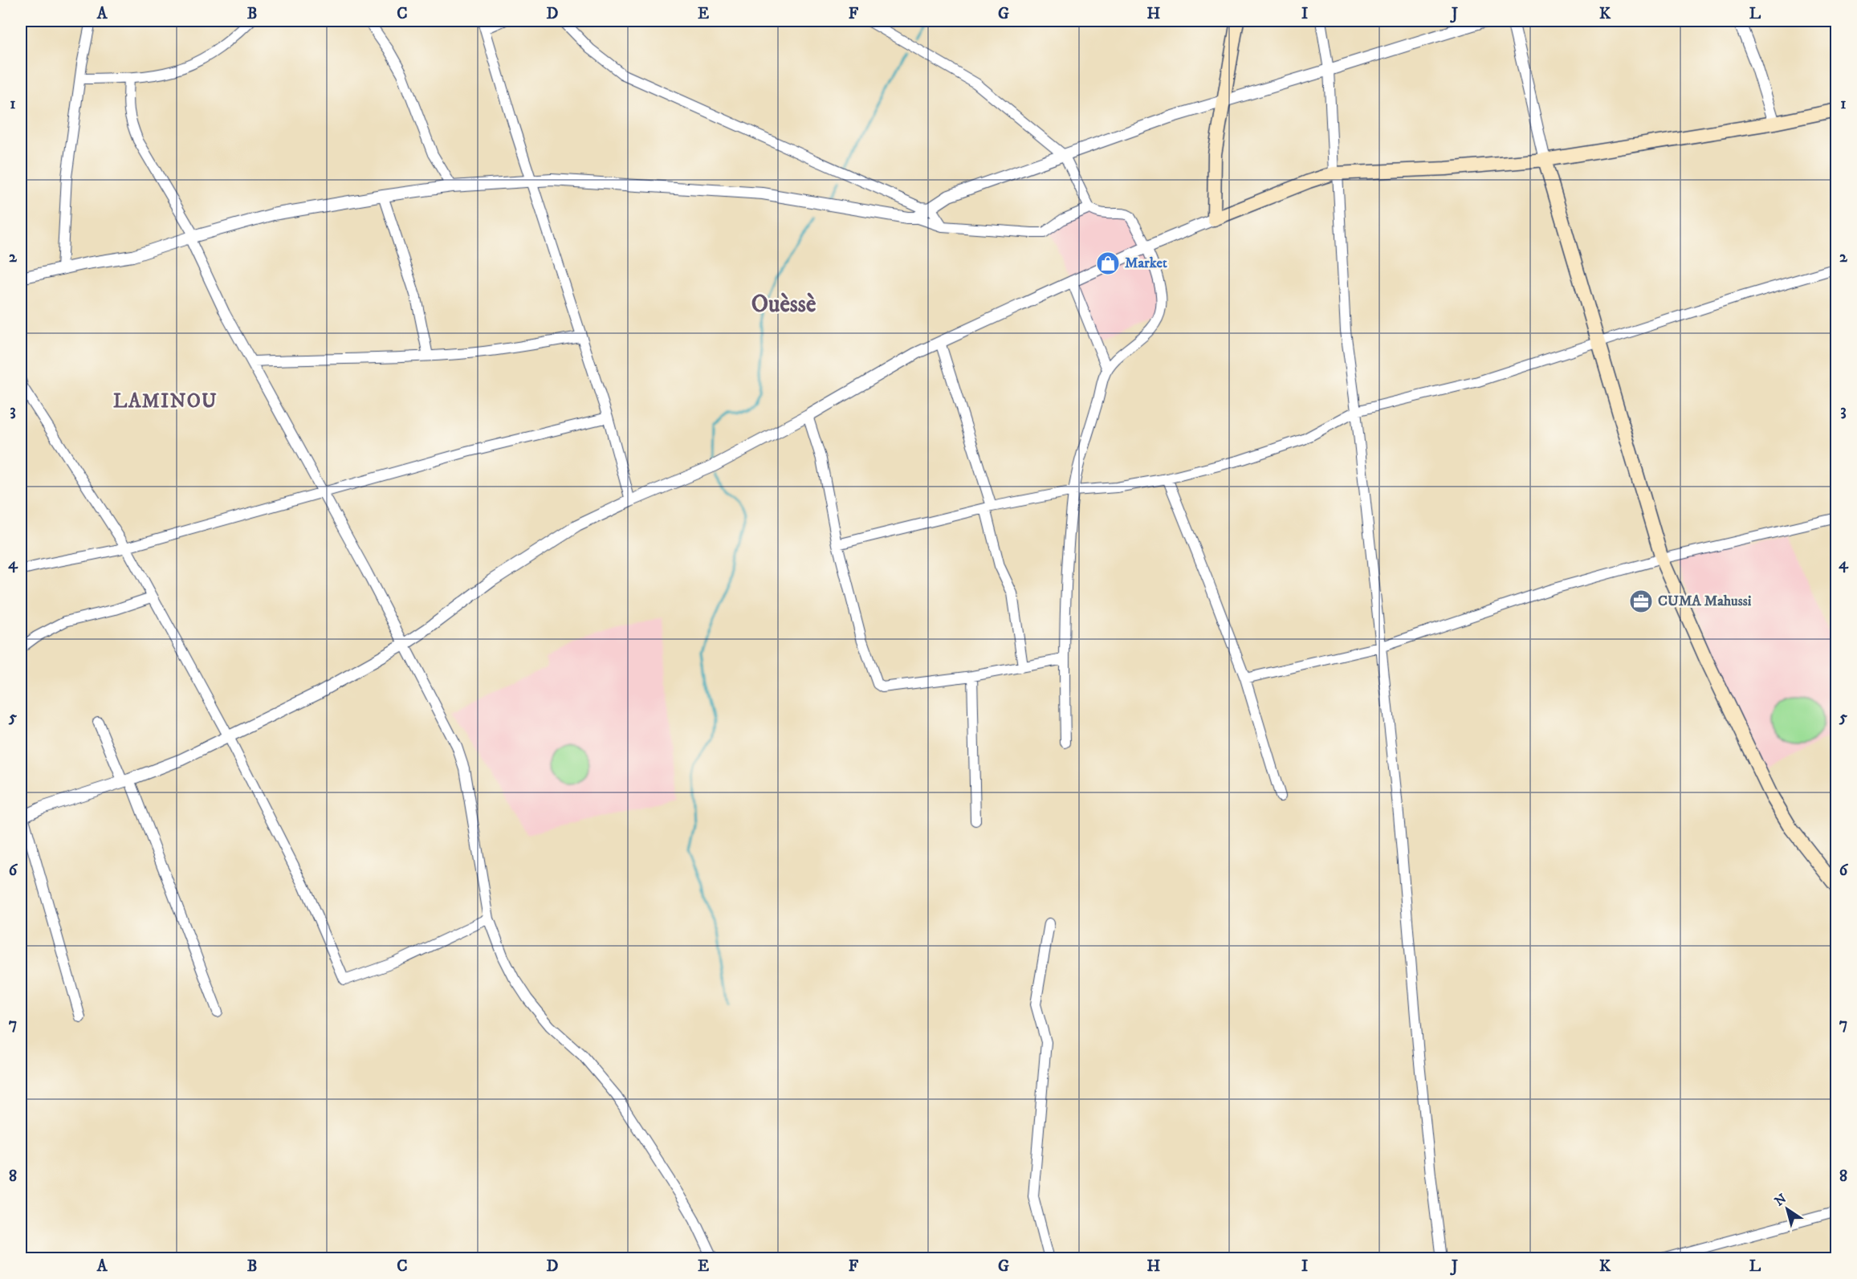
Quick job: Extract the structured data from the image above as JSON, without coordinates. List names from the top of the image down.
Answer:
{
  "districts": ["Ouèssè", "LAMINOU"],
  "places": {
    "shop": ["Market"],
    "office": ["CUMA Mahussi"]
  },
  "north": "top left",
  "grid": {
    "columns": [
      "A",
      "B",
      "C",
      "D",
      "E",
      "F",
      "G",
      "H",
      "I",
      "J",
      "K",
      "L"
    ],
    "rows": [
      "1",
      "2",
      "3",
      "4",
      "5",
      "6",
      "7",
      "8"
    ]
  }
}
